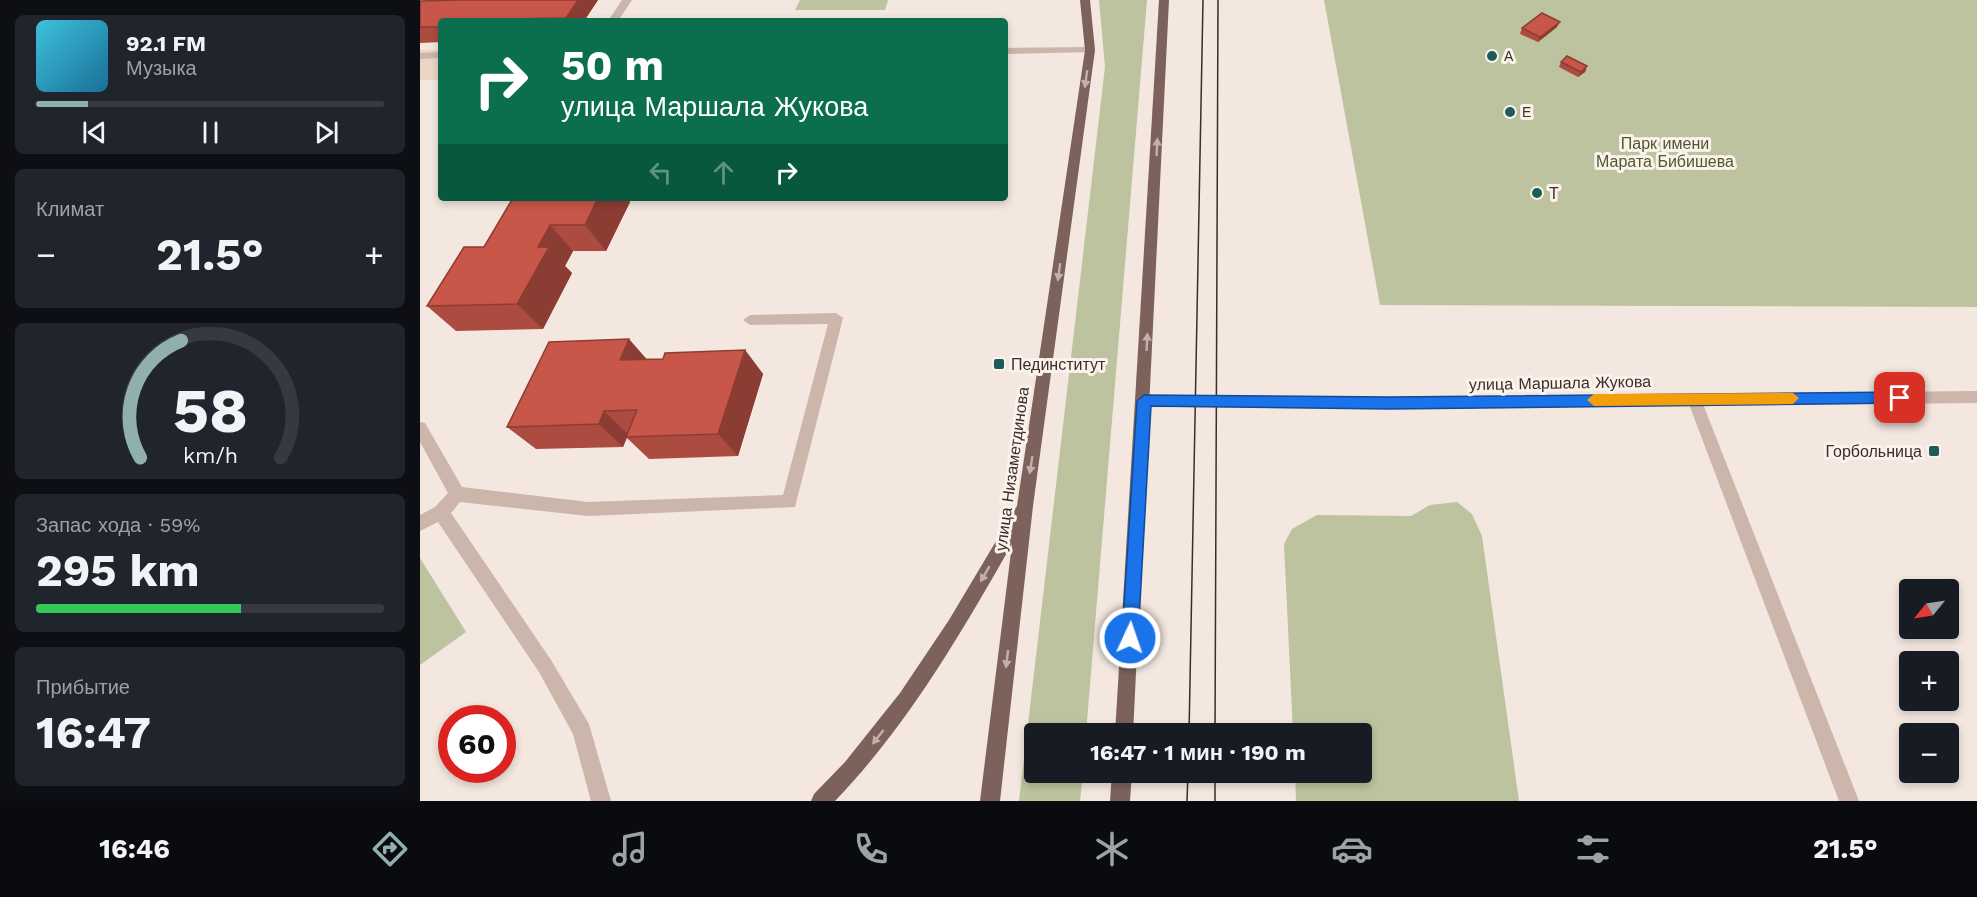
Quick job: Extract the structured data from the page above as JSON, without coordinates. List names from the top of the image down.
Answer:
{
  "streets": {
    "main road": ["улица Низаметдинова"],
    "street": ["улица Маршала Жукова"]
  },
  "parks": ["Парк имени Марата Бибишева"],
  "places": {
    "other": ["А", "Е", "Т"],
    "transit": ["Пединститут", "Горбольница"]
  },
  "north": "bottom left",
  "page": {
    "turn": ["50 m", "улица Маршала Жукова"],
    "song": ["92.1 FM", "Музыка"],
    "tile": [
      "Климат",
      ["Запас хода · 59%", "295 km"],
      ["Прибытие", "16:47"]
    ],
    "heat": ["−", "21.5°", "+"],
    "map_buttons": ["+", "−"],
    "limit": "60",
    "trip": "16:47 · 1 мин · 190 m",
    "tabs": ["16:46", "21.5°"],
    "gauge": ["58", "km/h"]
  }
}
